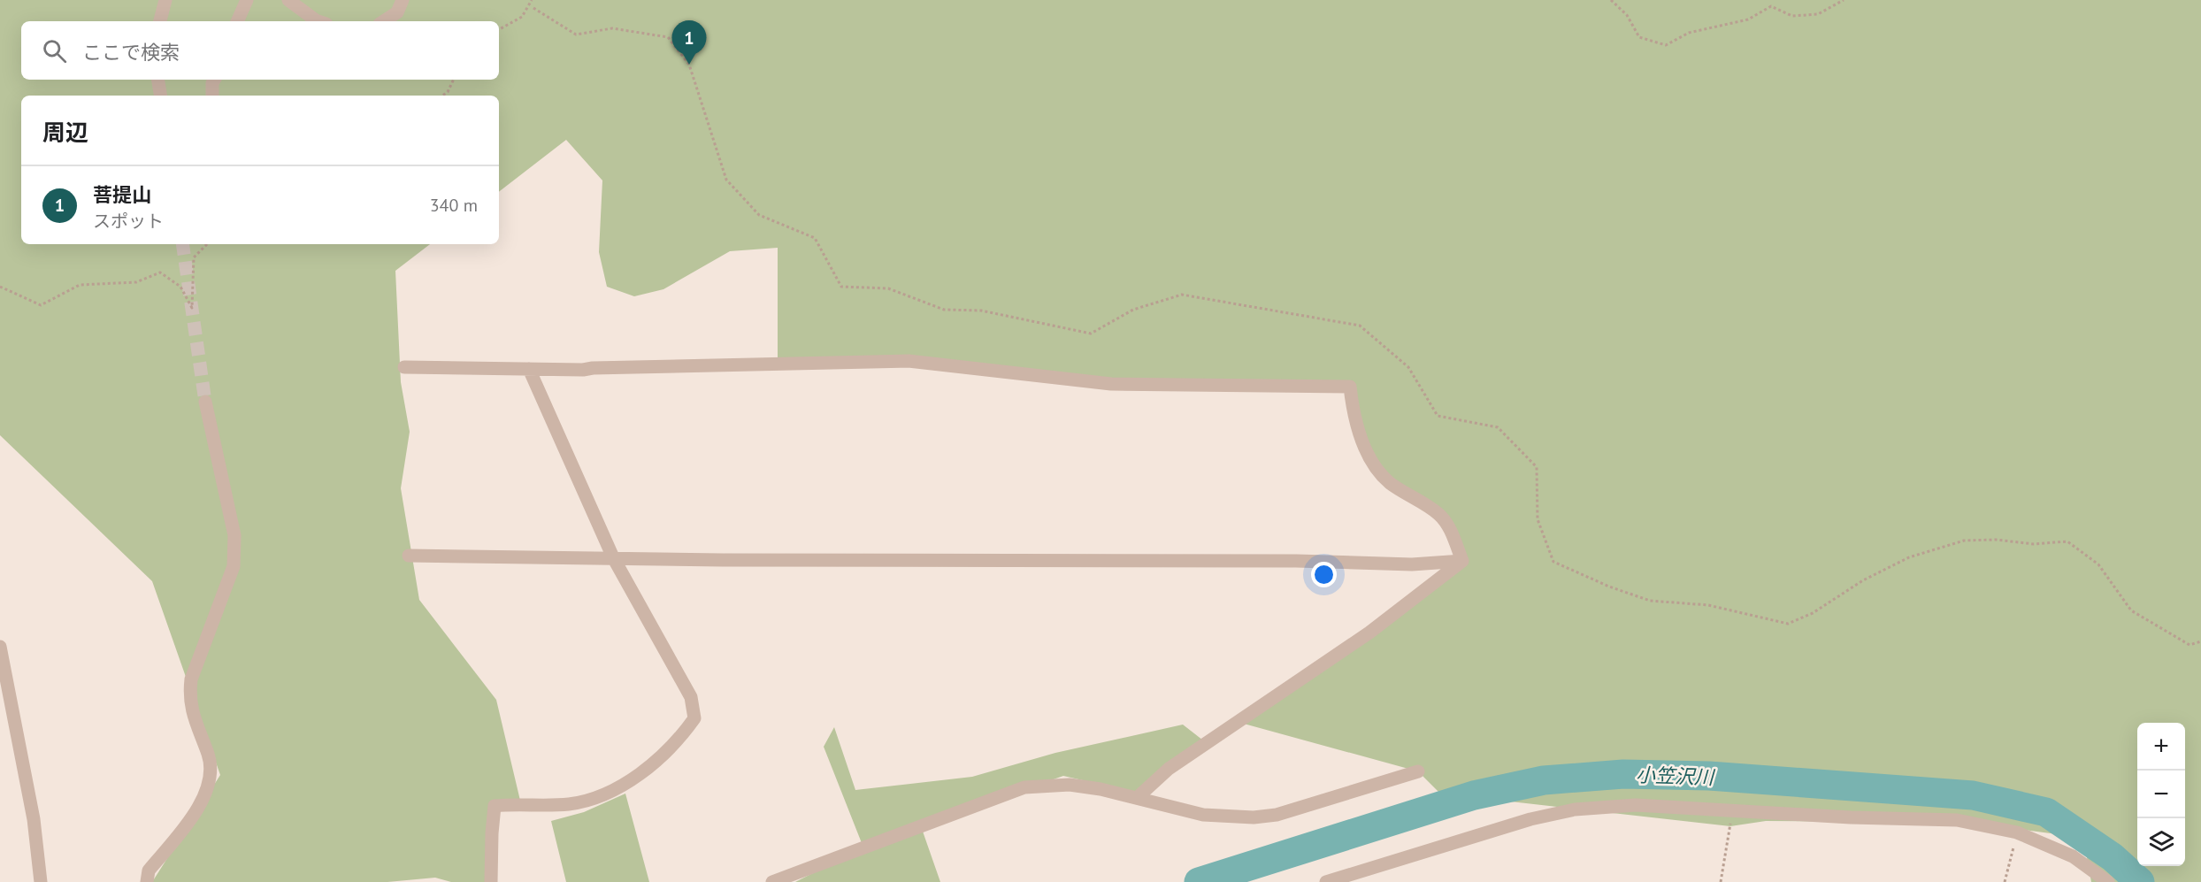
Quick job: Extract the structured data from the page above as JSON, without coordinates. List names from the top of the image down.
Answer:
{
  "water": ["小笠沢川"],
  "page": {
    "pins": "1",
    "search": "ここで検索",
    "heading": "周辺",
    "list": [
      {
        "mark": "1",
        "name": "菩提山",
        "note": "スポット",
        "value": "340 m"
      }
    ],
    "map_buttons": ["+", "−"]
  }
}
